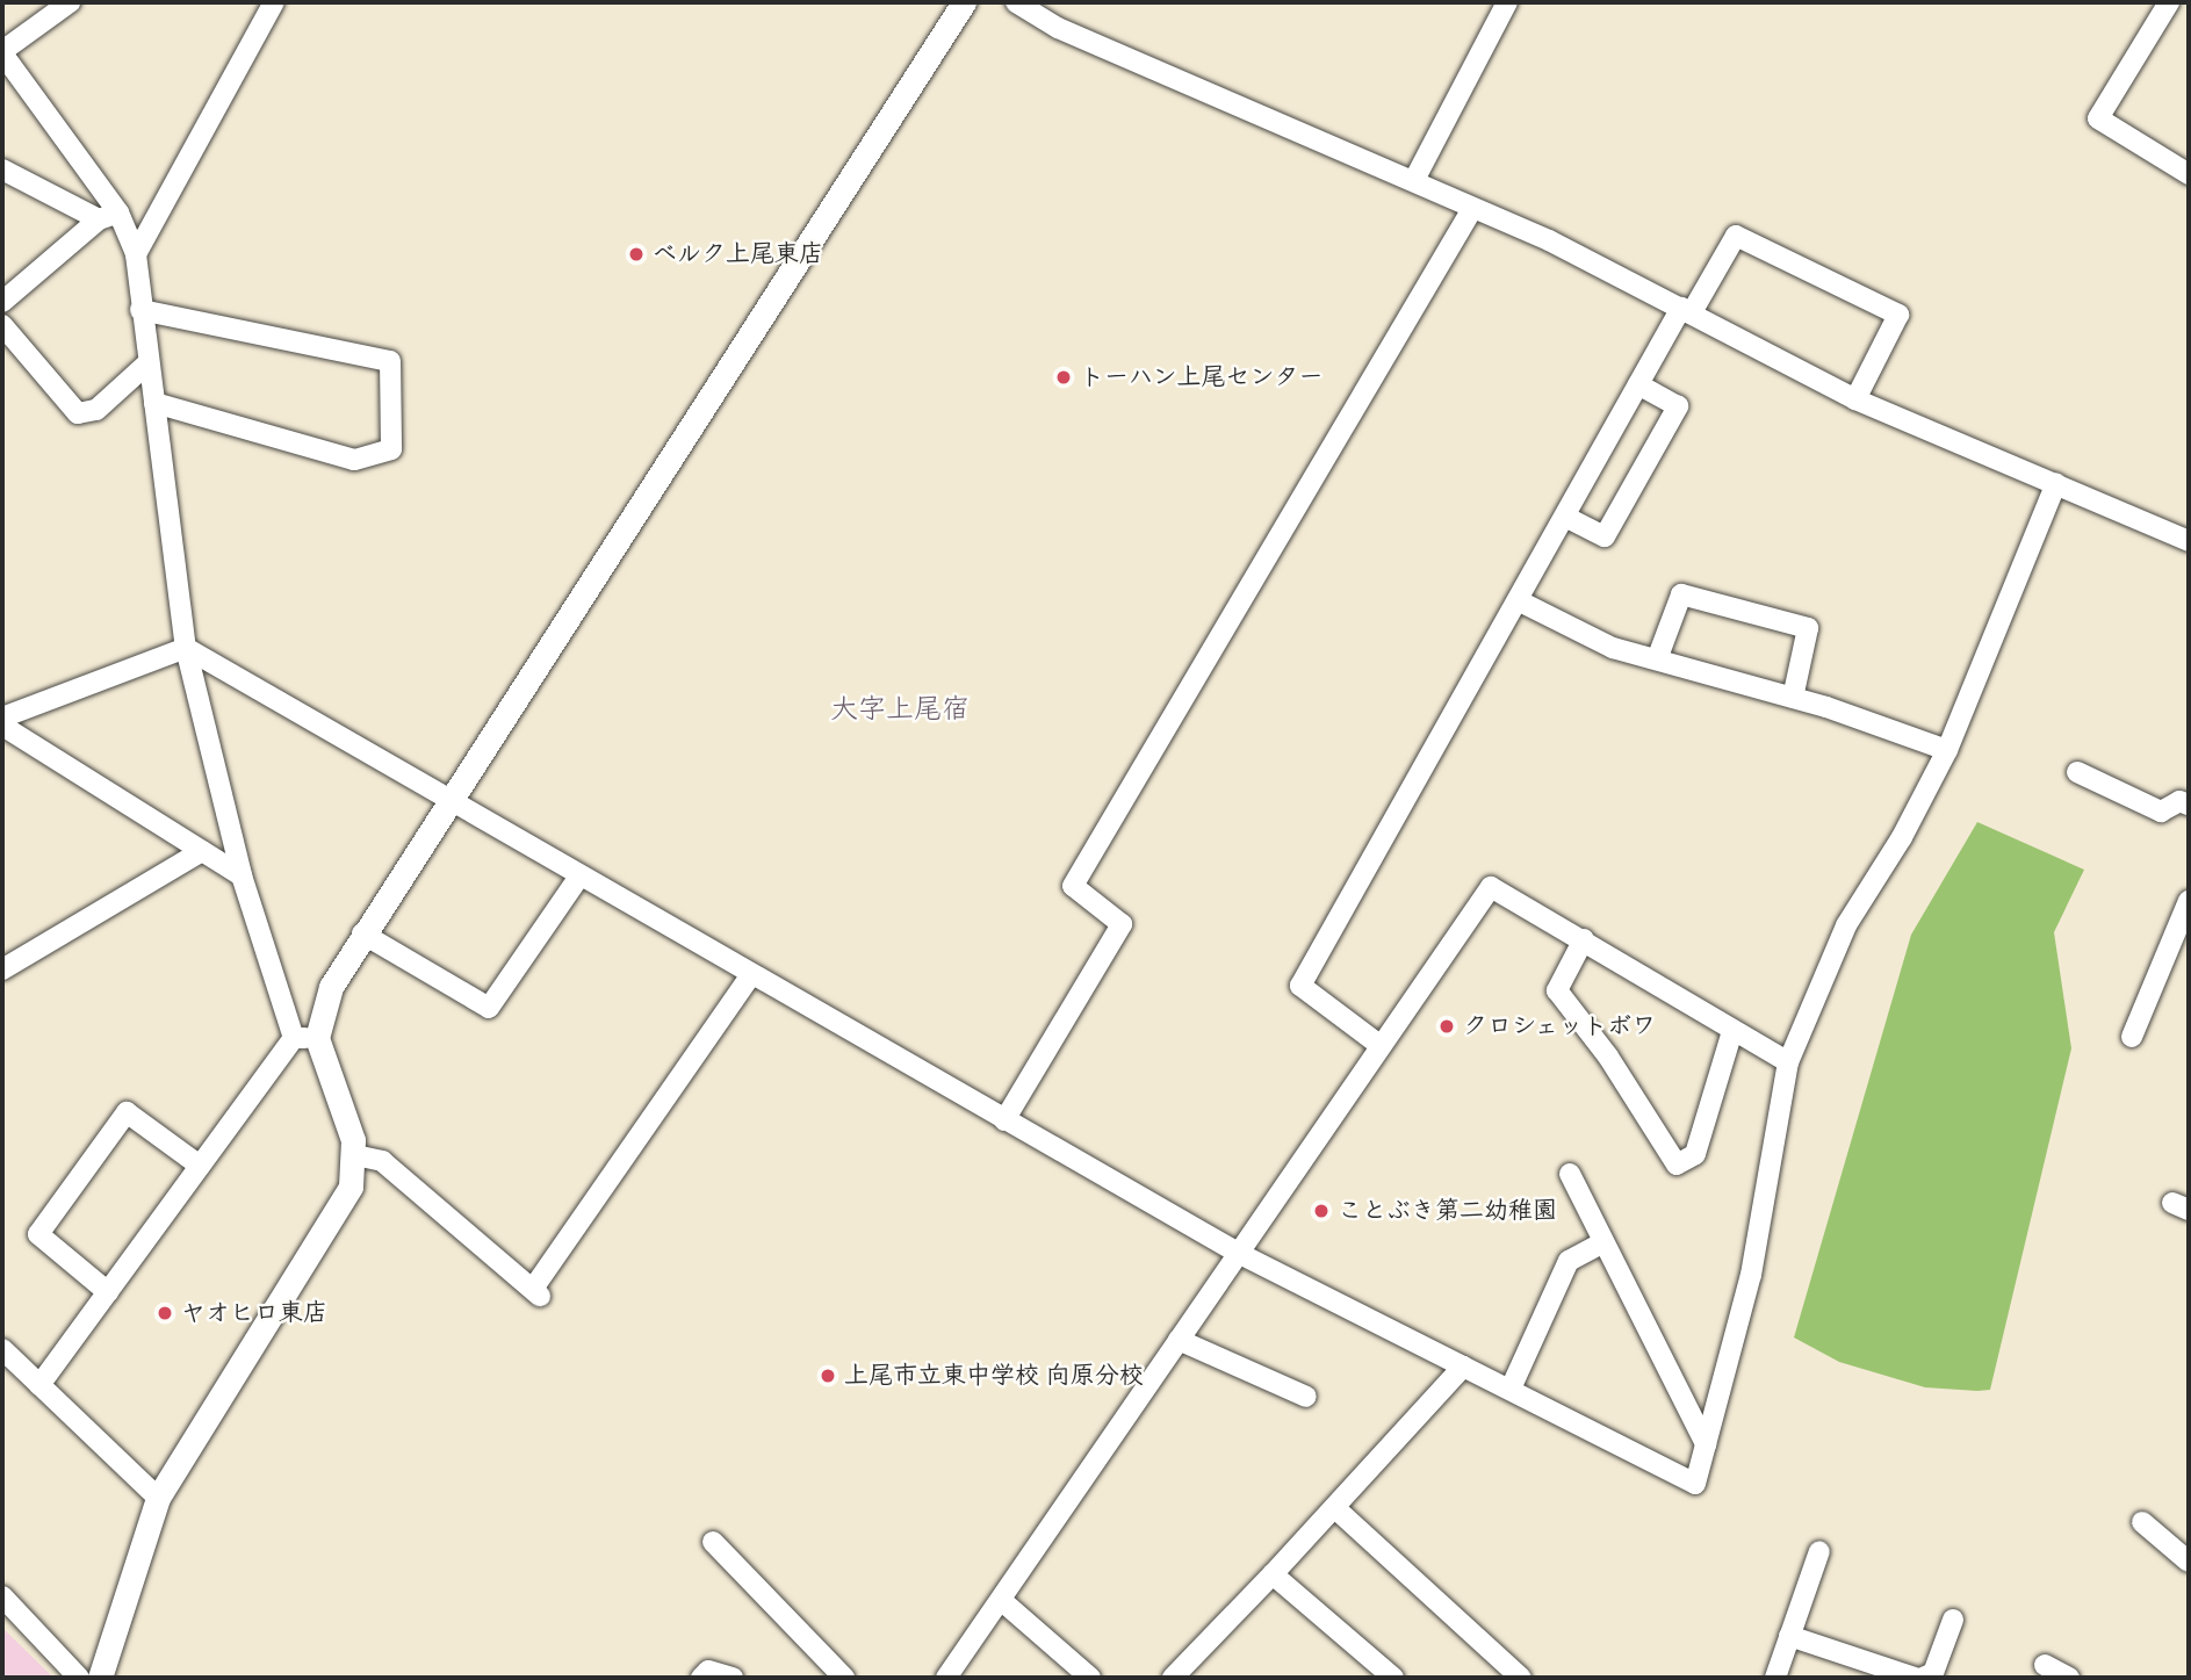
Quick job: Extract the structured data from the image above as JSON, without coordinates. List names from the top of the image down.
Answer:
{
  "districts": ["大字上尾宿"],
  "places": [
    "ベルク上尾東店",
    "トーハン上尾センター",
    "クロシェットボワ",
    "ことぶき第二幼稚園",
    "ヤオヒロ東店",
    "上尾市立東中学校 向原分校"
  ]
}
